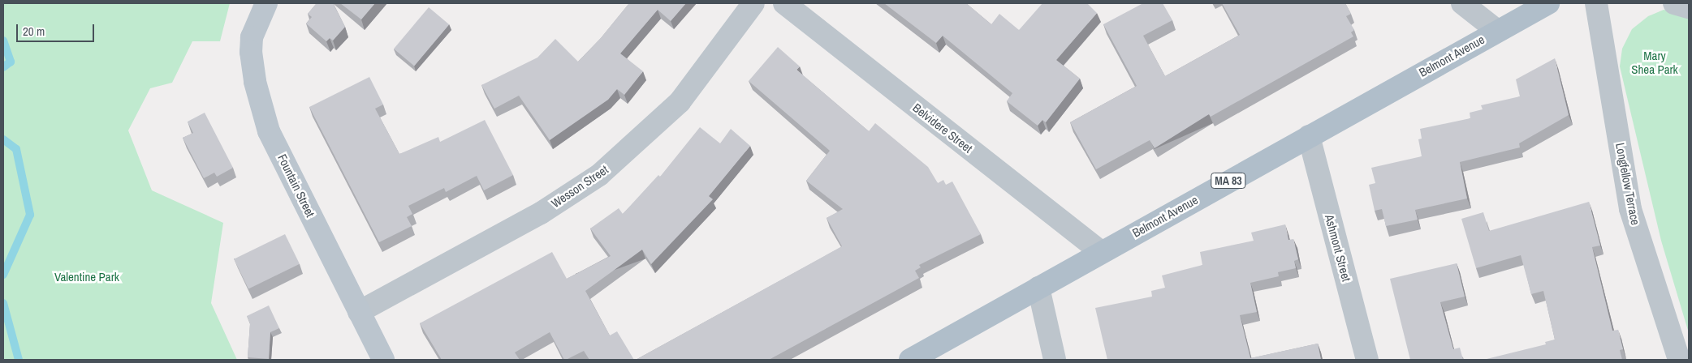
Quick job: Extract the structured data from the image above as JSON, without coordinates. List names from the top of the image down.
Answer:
{
  "streets": {
    "main road": ["Belmont Avenue", "MA 83"],
    "street": [
      "Belvidere Street",
      "Longfellow Terrace",
      "Fountain Street",
      "Wesson Street",
      "Ashmont Street"
    ]
  },
  "crossings": [
    ["Belmont Avenue", "Belvidere Street"],
    ["Belmont Avenue", "Ashmont Street"],
    ["Fountain Street", "Wesson Street"]
  ],
  "parks": ["Mary Shea Park", "Valentine Park"],
  "scale_bar": "20 m"
}
